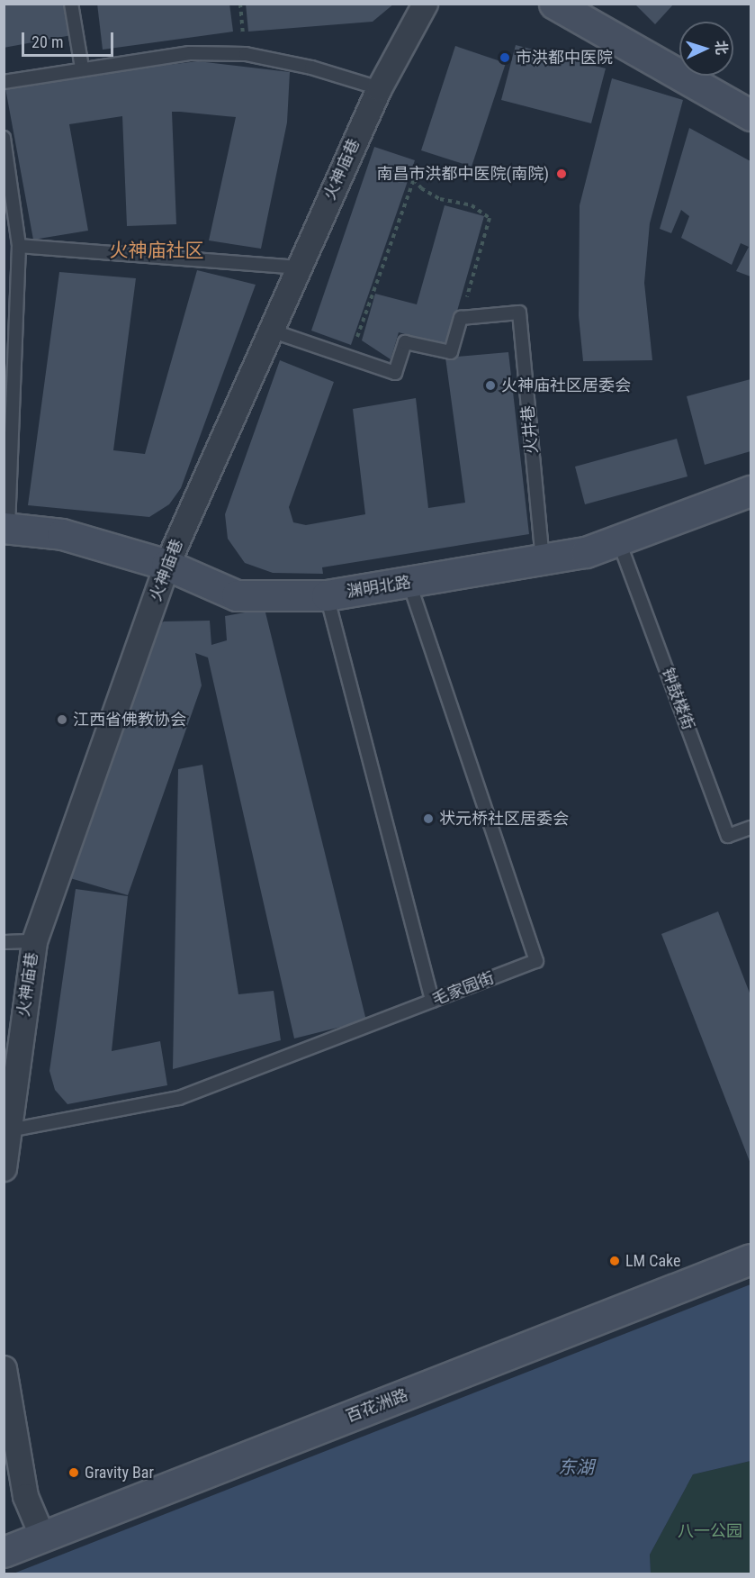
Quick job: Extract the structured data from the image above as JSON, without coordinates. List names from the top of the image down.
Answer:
{
  "streets": {
    "street": ["火神庙巷", "渊明北路", "百花洲路"],
    "lane": ["火井巷", "钟鼓楼街", "毛家园街"]
  },
  "crossings": [
    ["火神庙巷", "渊明北路"],
    ["火神庙巷", "毛家园街"],
    ["火井巷", "渊明北路"],
    ["渊明北路", "钟鼓楼街"],
    ["渊明北路", "毛家园街"]
  ],
  "districts": ["火神庙社区"],
  "water": ["东湖"],
  "parks": ["八一公园"],
  "places": [
    "市洪都中医院",
    "南昌市洪都中医院(南院)",
    "火神庙社区居委会",
    "江西省佛教协会",
    "状元桥社区居委会",
    "LM Cake",
    "Gravity Bar"
  ],
  "scale_bar": "20 m",
  "north": "right"
}
